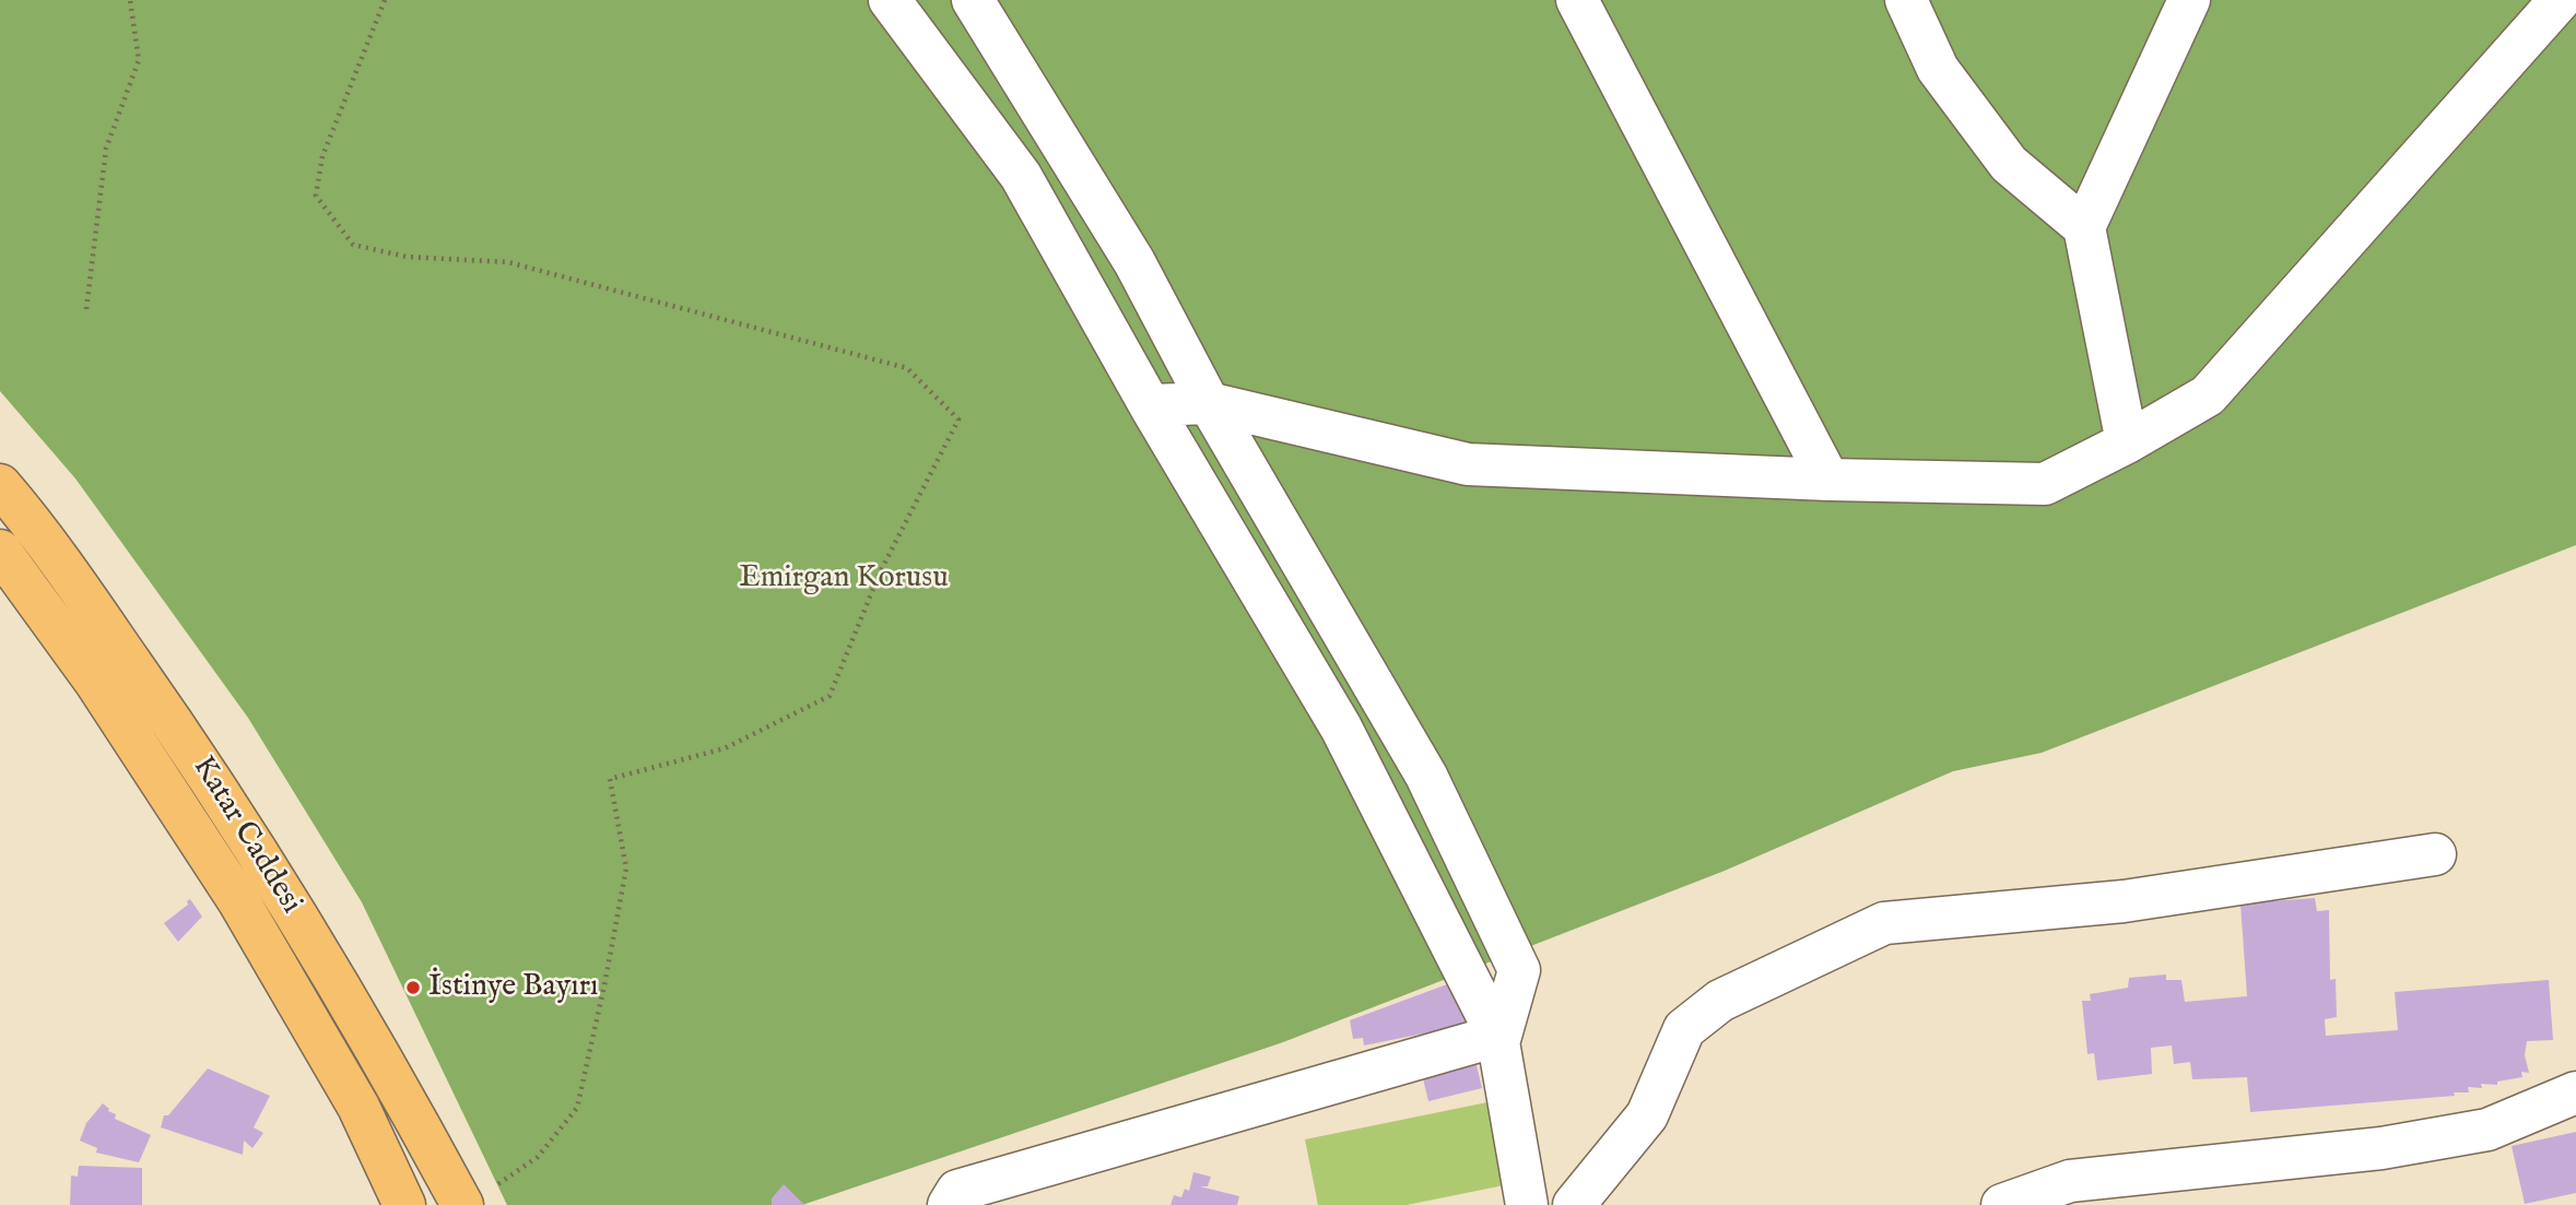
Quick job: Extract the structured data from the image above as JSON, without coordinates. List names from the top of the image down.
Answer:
{
  "streets": {
    "main road": ["Katar Caddesi"]
  },
  "parks": ["Emirgan Korusu"],
  "places": ["İstinye Bayırı"]
}
